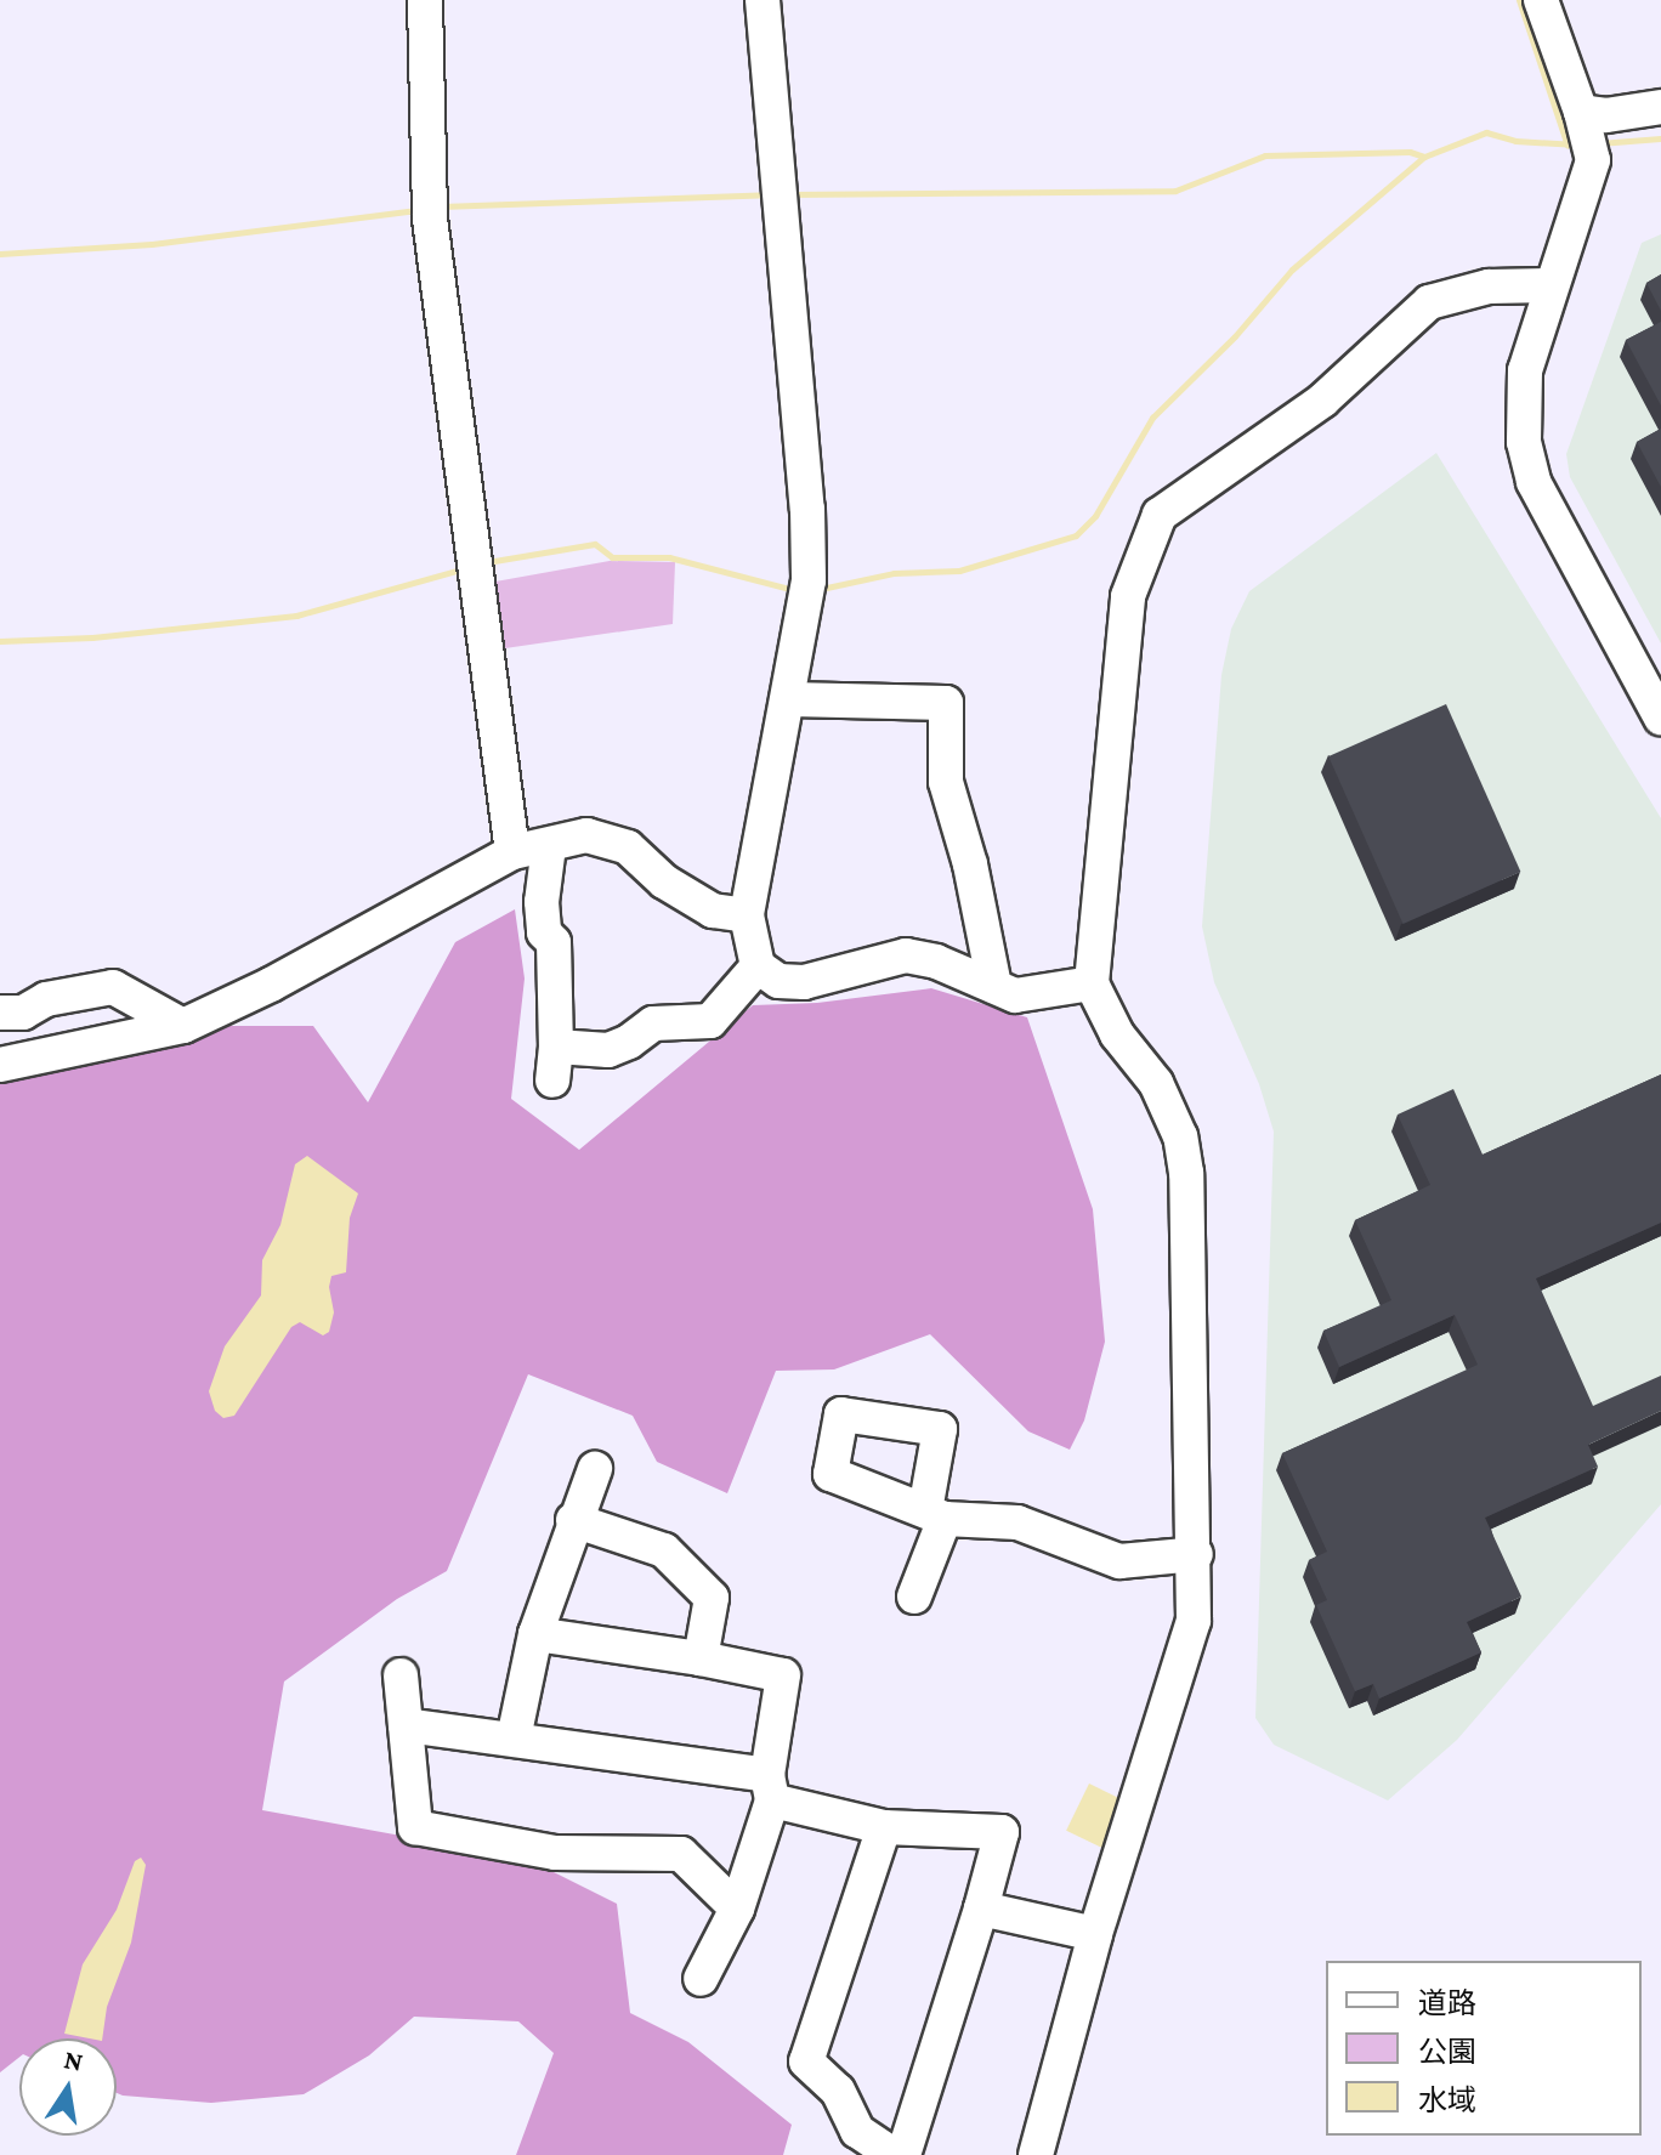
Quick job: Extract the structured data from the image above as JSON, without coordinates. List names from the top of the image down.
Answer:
{
  "legend": ["道路", "公園", "水域"],
  "north": "top"
}
